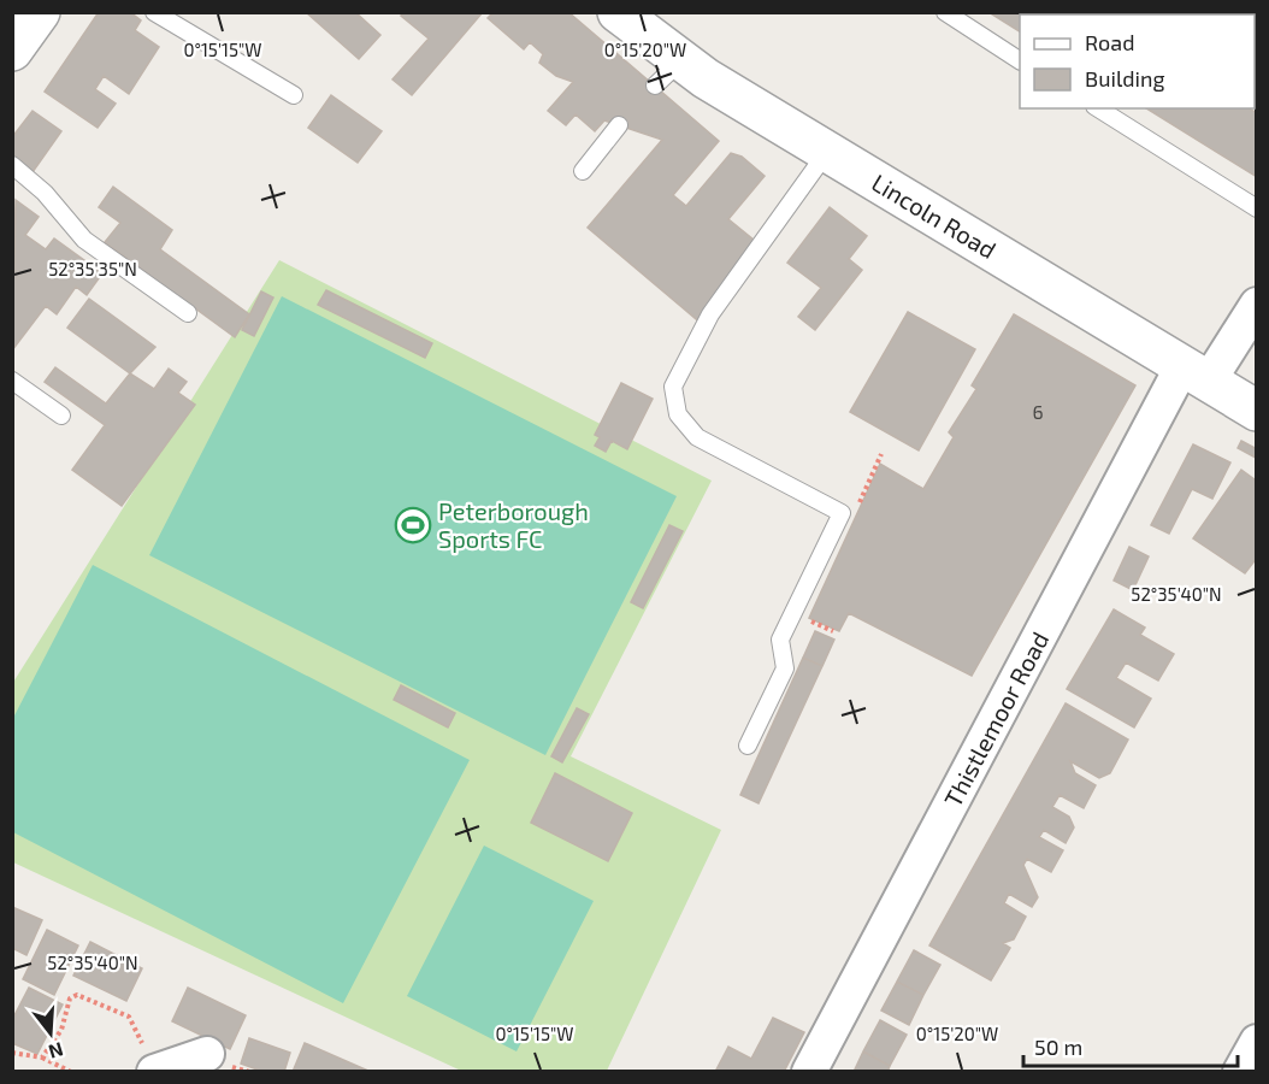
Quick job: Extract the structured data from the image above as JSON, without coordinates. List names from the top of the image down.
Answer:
{
  "streets": {
    "street": ["Lincoln Road", "Thistlemoor Road"]
  },
  "crossings": [
    ["Lincoln Road", "Thistlemoor Road"]
  ],
  "places": {
    "sports": ["Peterborough Sports FC"]
  },
  "house_numbers": ["6"],
  "legend": ["Road", "Building"],
  "scale_bar": "50 m",
  "north": "bottom",
  "coordinates": [
    "0°15'15\"W",
    "0°15'20\"W",
    "52°35'35\"N",
    "52°35'40\"N"
  ]
}
